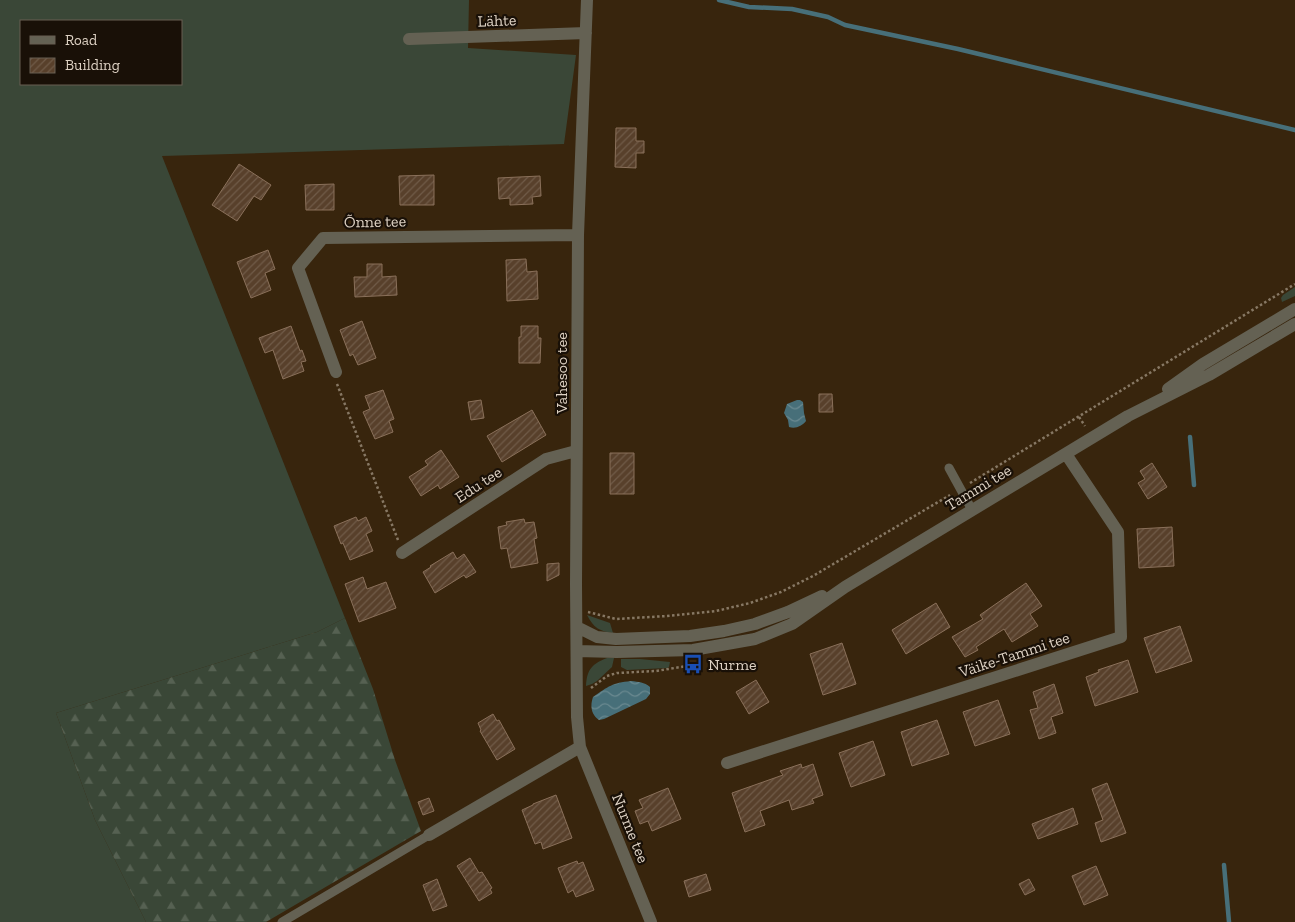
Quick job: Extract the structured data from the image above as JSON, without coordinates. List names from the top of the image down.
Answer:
{
  "streets": {
    "street": [
      "Lähte",
      "Õnne tee",
      "Vahesoo tee",
      "Edu tee",
      "Tammi tee",
      "Väike-Tammi tee",
      "Nurme tee"
    ]
  },
  "crossings": [
    ["Lähte", "Vahesoo tee"],
    ["Õnne tee", "Vahesoo tee"],
    ["Vahesoo tee", "Edu tee"],
    ["Vahesoo tee", "Tammi tee"],
    ["Vahesoo tee", "Nurme tee"],
    ["Tammi tee", "Väike-Tammi tee"]
  ],
  "places": {
    "bus stop": ["Nurme"]
  },
  "legend": ["Road", "Building"]
}
